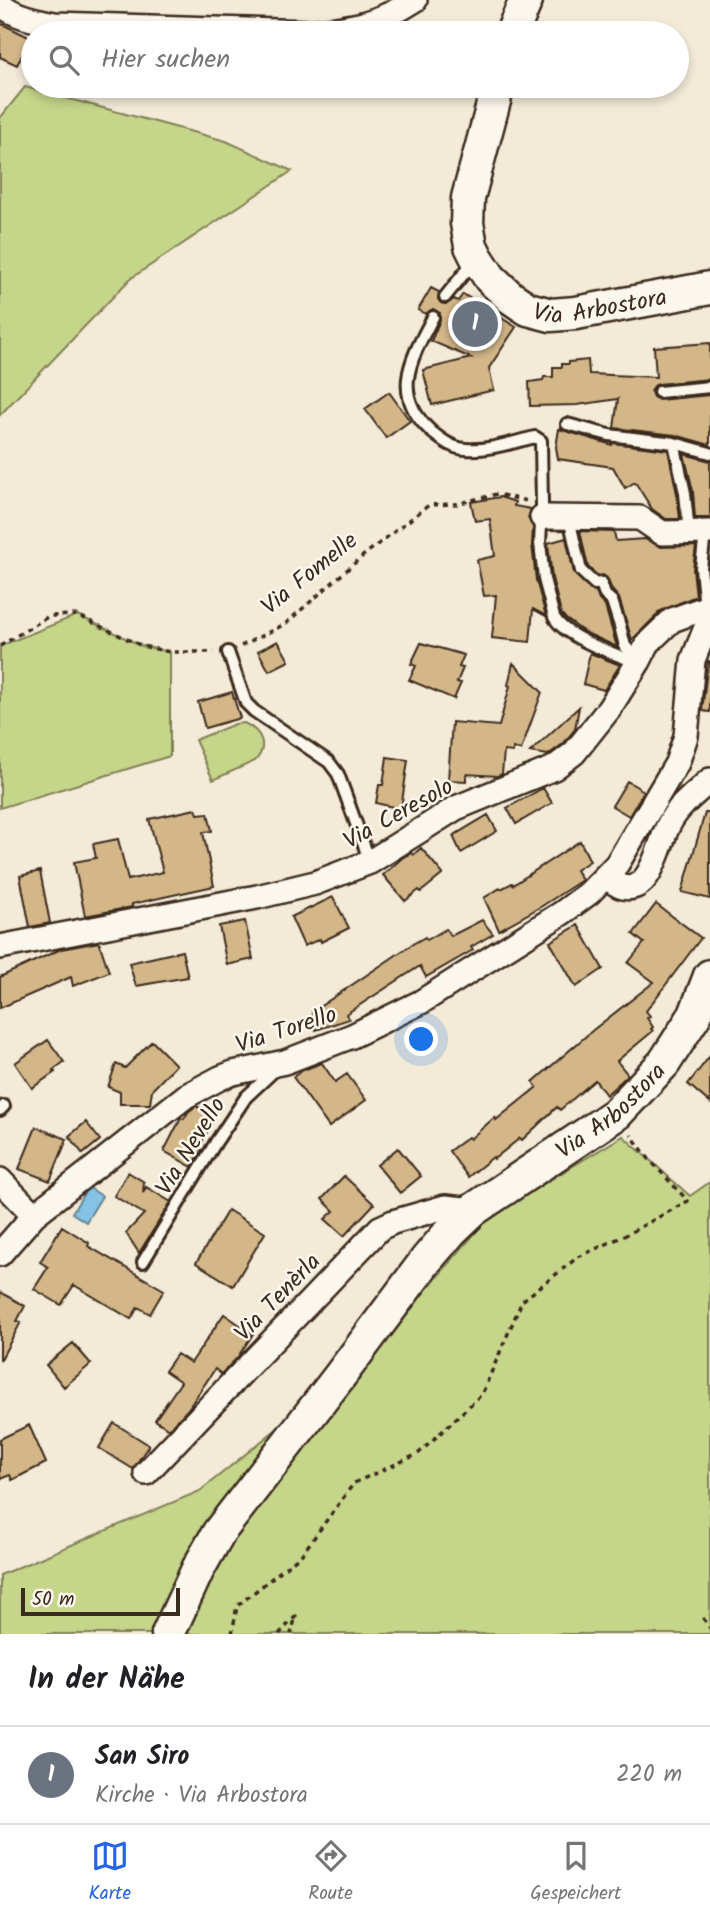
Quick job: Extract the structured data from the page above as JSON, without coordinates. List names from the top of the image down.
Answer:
{
  "streets": {
    "street": [
      "Via Arbostora",
      "Via Ceresolo",
      "Via Torello",
      "Via Tenèrla"
    ],
    "lane": ["Via Nevello"],
    "path": ["Via Fomelle"]
  },
  "crossings": [
    ["Via Arbostora", "Via Tenèrla"],
    ["Via Ceresolo", "Via Torello"],
    ["Via Torello", "Via Nevello"]
  ],
  "scale_bar": "50 m",
  "page": {
    "search": "Hier suchen",
    "pins": "1",
    "scale": "50 m",
    "heading": "In der Nähe",
    "list": [
      {
        "mark": "1",
        "name": "San Siro",
        "note": "Kirche · Via Arbostora",
        "value": "220 m"
      }
    ],
    "nav": ["Karte", "Route", "Gespeichert"]
  }
}
